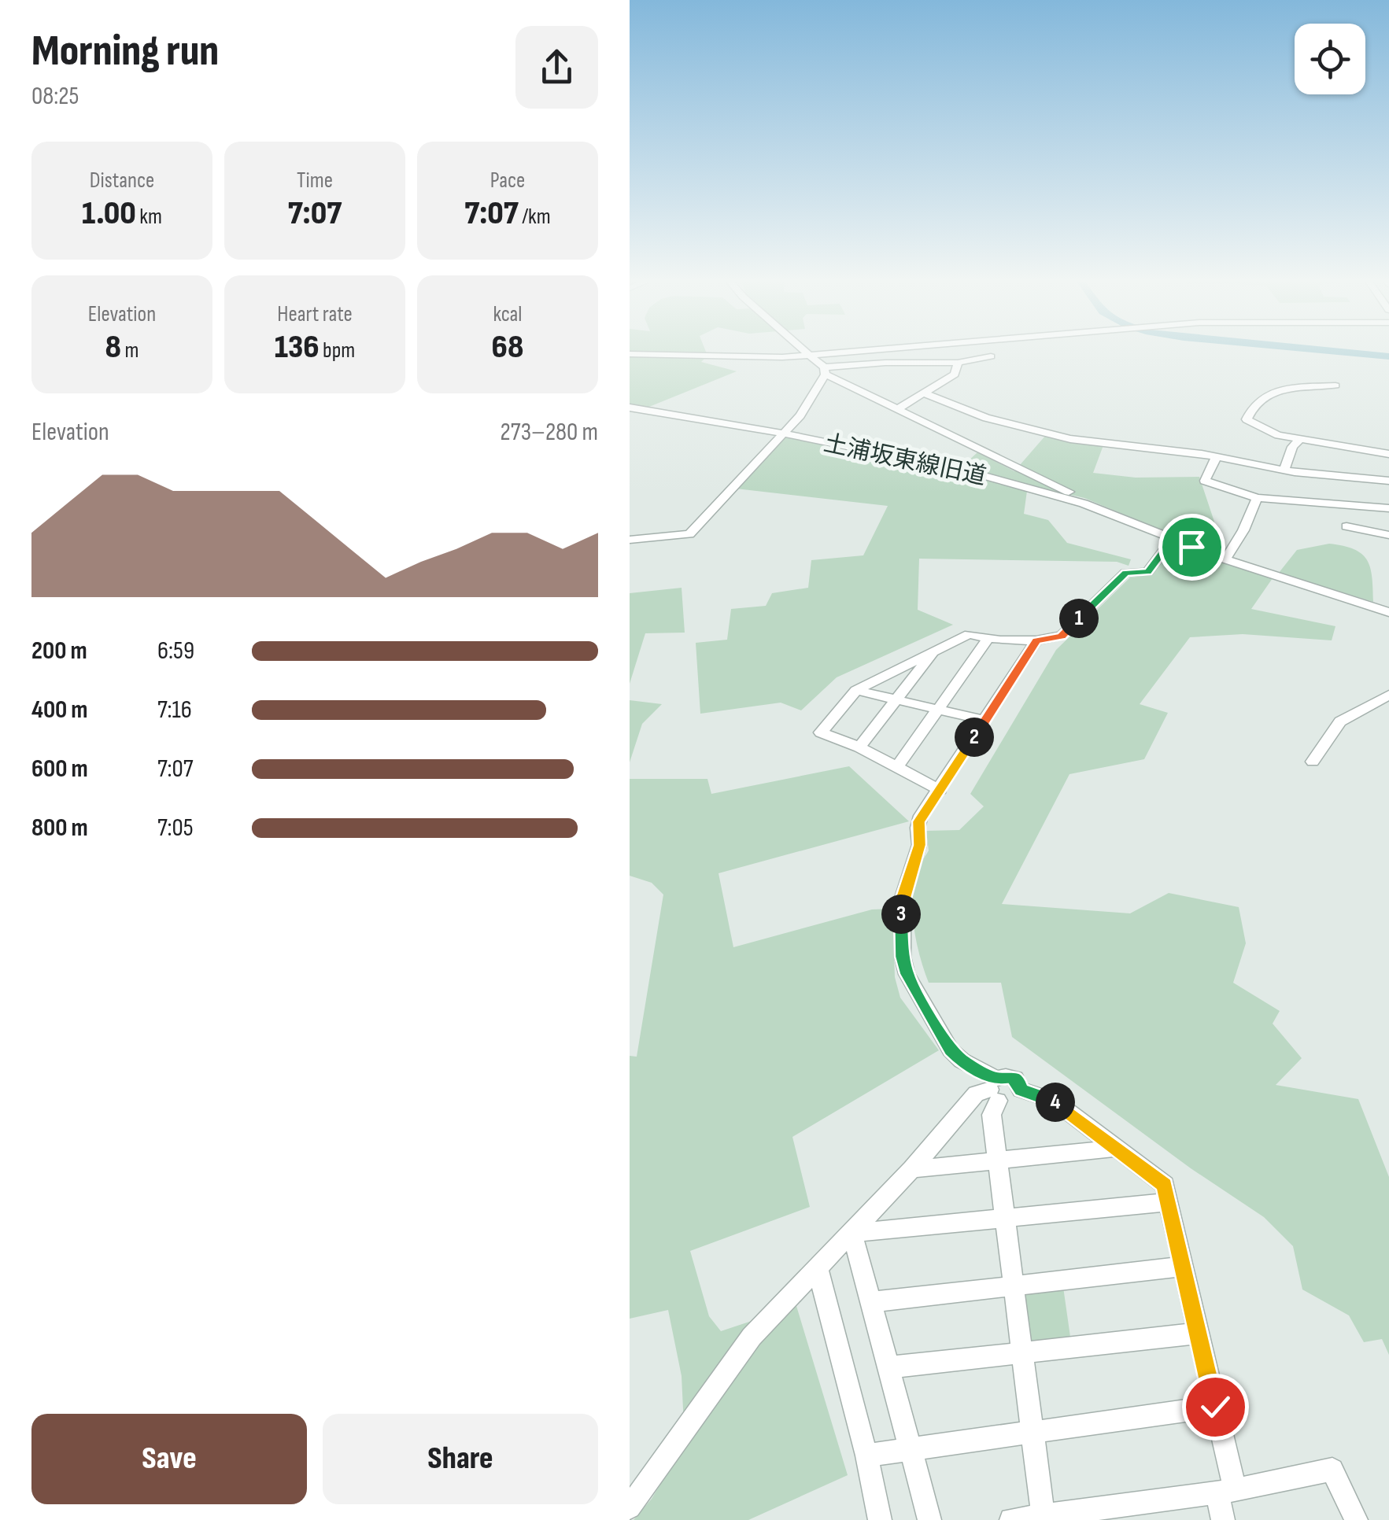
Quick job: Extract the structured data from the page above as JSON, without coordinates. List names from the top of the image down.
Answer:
{
  "streets": {
    "street": ["土浦坂東線旧道"]
  },
  "page": {
    "heading": ["Morning run", "08:25"],
    "stats": [
      ["Distance", "1.00 km"],
      ["Time", "7:07"],
      ["Pace", "7:07 /km"],
      ["Elevation", "8 m"],
      ["Heart rate", "136 bpm"],
      ["kcal", "68"]
    ],
    "chart": ["Elevation", "273–280 m"],
    "pins": [
      "1",
      "2",
      "3",
      "4"
    ],
    "list": [
      {
        "name": "200 m",
        "note": "6:59"
      },
      {
        "name": "400 m",
        "note": "7:16"
      },
      {
        "name": "600 m",
        "note": "7:07"
      },
      {
        "name": "800 m",
        "note": "7:05"
      }
    ],
    "buttons": ["Save", "Share"]
  }
}
